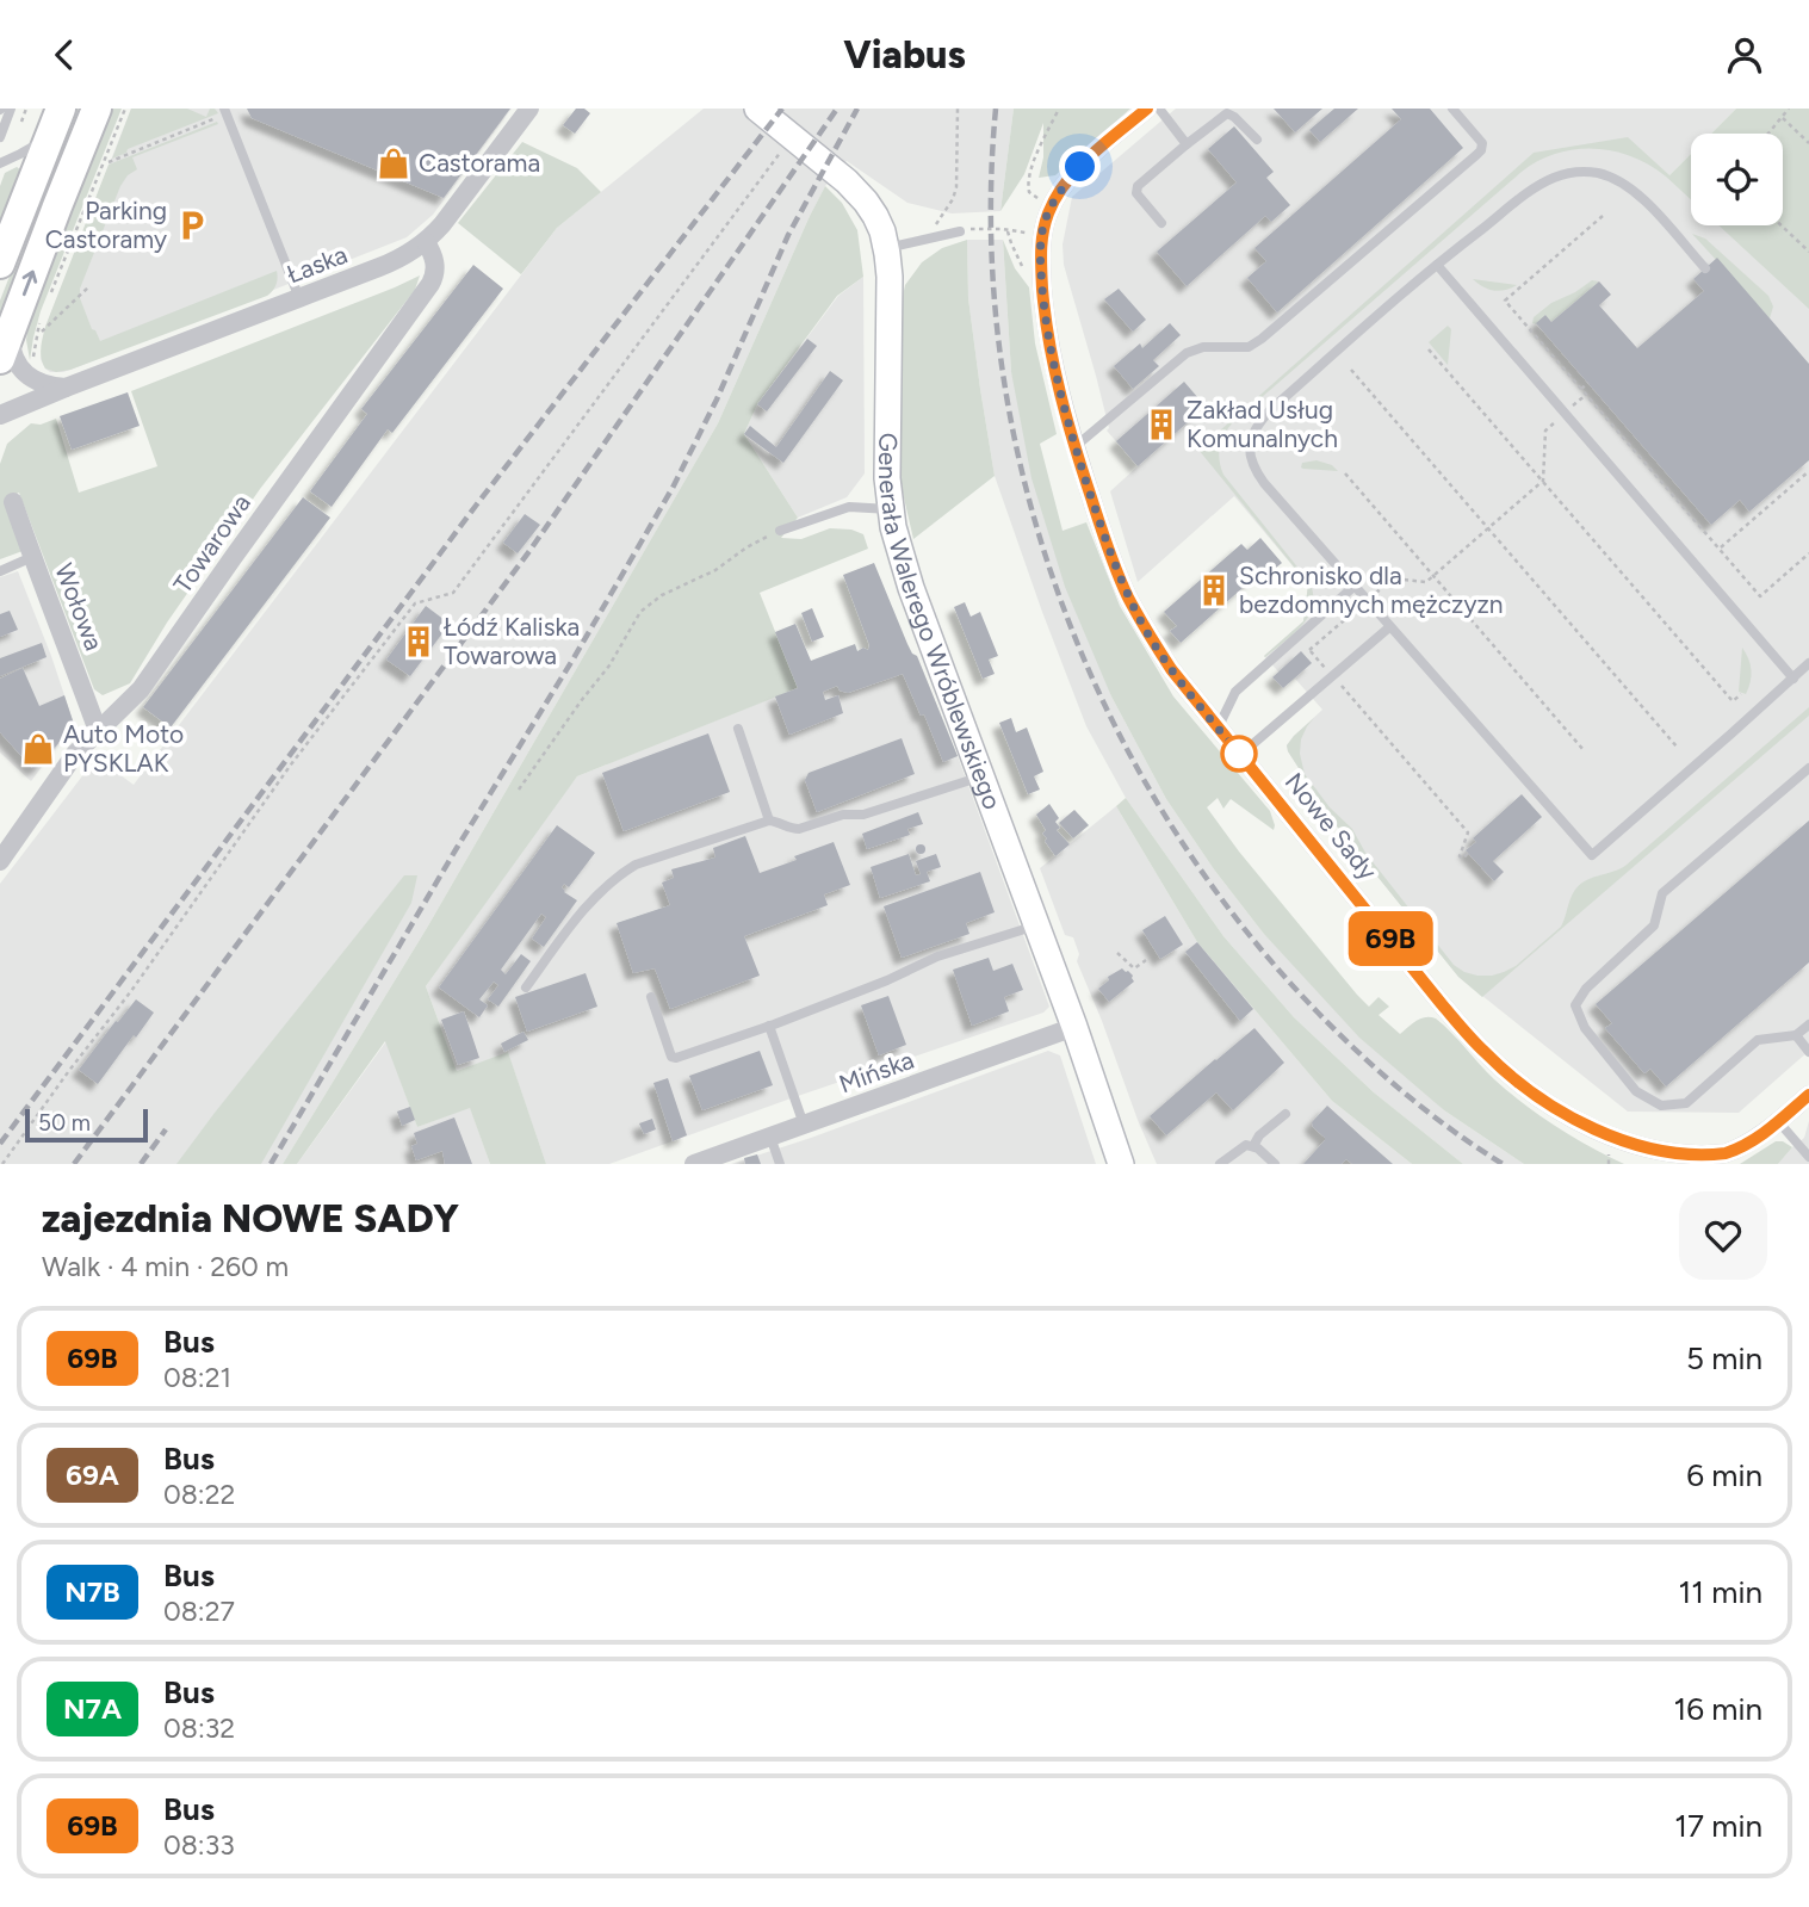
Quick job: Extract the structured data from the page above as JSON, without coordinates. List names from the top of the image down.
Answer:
{
  "streets": {
    "street": [
      "Łaska",
      "Towarowa",
      "Wołowa",
      "Generała Walerego Wróblewskiego",
      "Nowe Sady",
      "Mińska"
    ]
  },
  "crossings": [
    ["Łaska", "Towarowa"],
    ["Towarowa", "Wołowa"],
    ["Generała Walerego Wróblewskiego", "Mińska"]
  ],
  "places": {
    "shop": ["Castorama", "Auto Moto PYSKLAK"],
    "parking": ["Parking Castoramy"],
    "building": ["Zakład Usług Komunalnych", "Schronisko dla bezdomnych mężczyzn", "Łódź Kaliska Towarowa"]
  },
  "lines": ["bus line 69B"],
  "scale_bar": "50 m",
  "page": {
    "header": "Viabus",
    "on_map": "69B",
    "scale": "50 m",
    "heading": ["zajezdnia NOWE SADY", "Walk · 4 min · 260 m"],
    "list": [
      {
        "mark": "69B",
        "name": "Bus",
        "note": "08:21",
        "value": "5 min"
      },
      {
        "mark": "69A",
        "name": "Bus",
        "note": "08:22",
        "value": "6 min"
      },
      {
        "mark": "N7B",
        "name": "Bus",
        "note": "08:27",
        "value": "11 min"
      },
      {
        "mark": "N7A",
        "name": "Bus",
        "note": "08:32",
        "value": "16 min"
      },
      {
        "mark": "69B",
        "name": "Bus",
        "note": "08:33",
        "value": "17 min"
      }
    ]
  }
}
